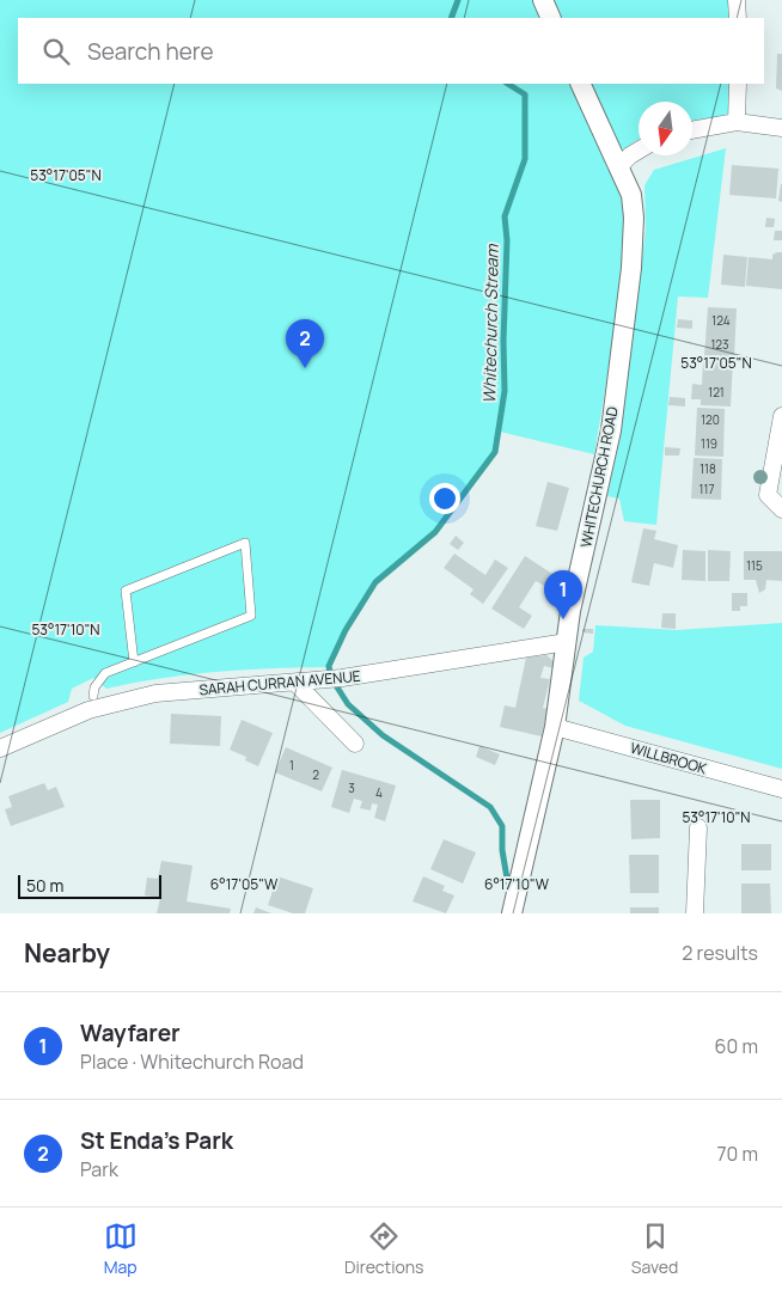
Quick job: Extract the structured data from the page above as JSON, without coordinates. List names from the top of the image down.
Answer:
{
  "streets": {
    "street": ["WHITECHURCH ROAD", "SARAH CURRAN AVENUE", "WILLBROOK"]
  },
  "crossings": [
    ["WHITECHURCH ROAD", "SARAH CURRAN AVENUE"],
    ["WHITECHURCH ROAD", "WILLBROOK"]
  ],
  "water": ["Whitechurch Stream"],
  "house_numbers": [
    "124",
    "123",
    "121",
    "120",
    "119",
    "118",
    "117",
    "115",
    "1",
    "2",
    "3",
    "4"
  ],
  "scale_bar": "50 m",
  "north": "bottom",
  "page": {
    "search": "Search here",
    "pins": ["2", "1"],
    "scale": "50 m",
    "heading": ["Nearby", "2 results"],
    "list": [
      {
        "mark": "1",
        "name": "Wayfarer",
        "note": "Place · Whitechurch Road",
        "value": "60 m"
      },
      {
        "mark": "2",
        "name": "St Enda's Park",
        "note": "Park",
        "value": "70 m"
      }
    ],
    "nav": ["Map", "Directions", "Saved"]
  },
  "coordinates": [
    "53°17'05\"N",
    "53°17'10\"N",
    "6°17'05\"W",
    "6°17'10\"W"
  ]
}
